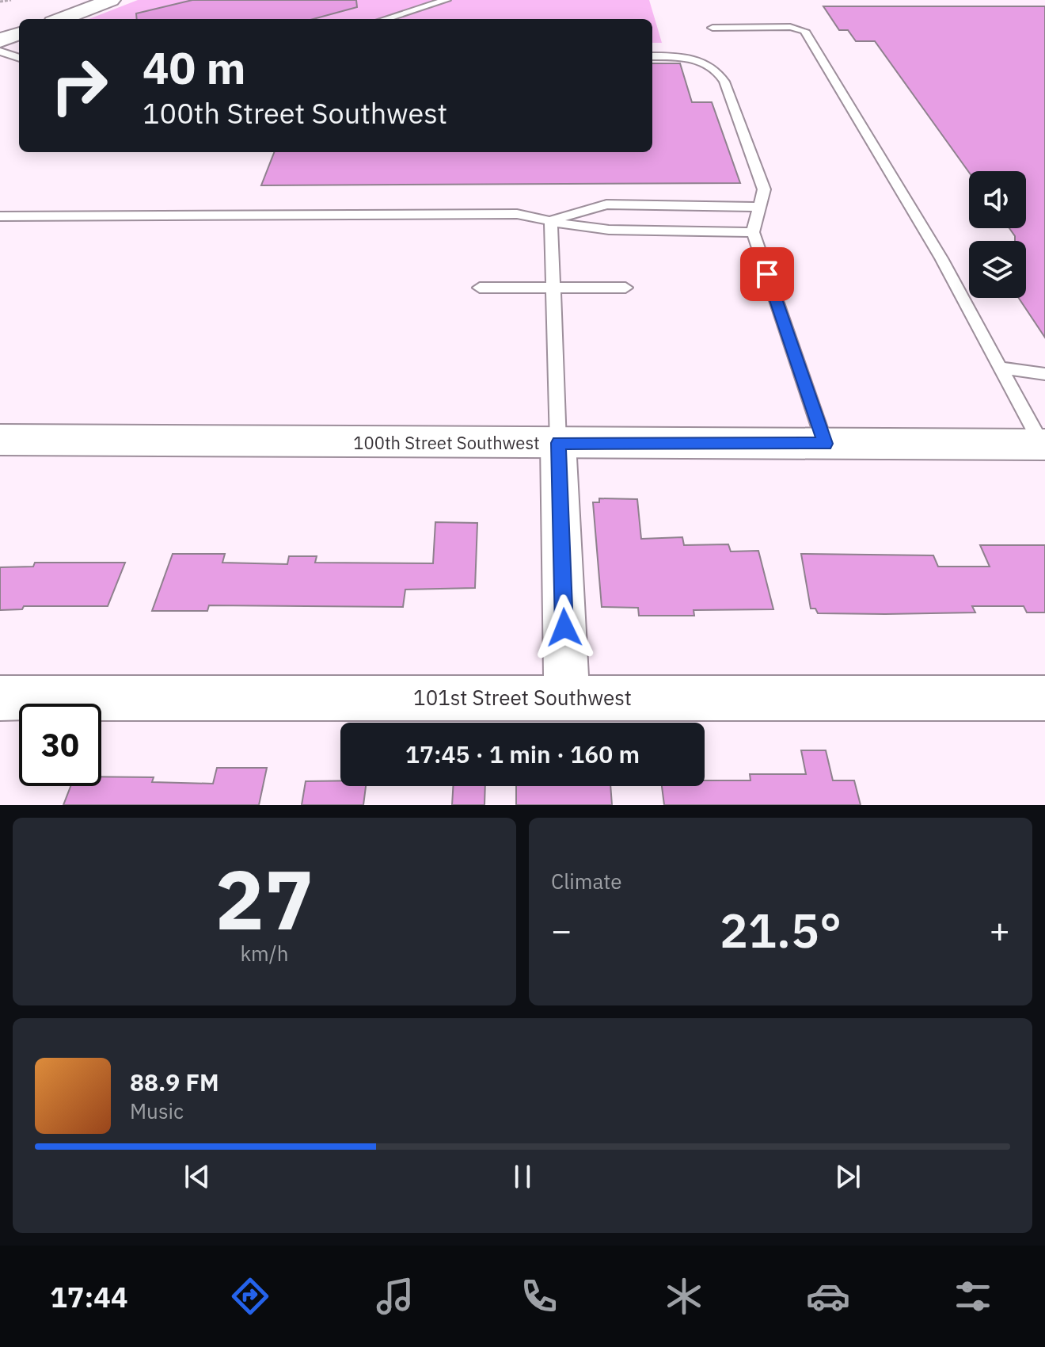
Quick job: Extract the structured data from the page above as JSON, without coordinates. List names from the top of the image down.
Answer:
{
  "streets": {
    "main road": ["100th Street Southwest"],
    "street": ["101st Street Southwest"]
  },
  "page": {
    "turn": ["40 m", "100th Street Southwest"],
    "limit": "30",
    "trip": "17:45 · 1 min · 160 m",
    "tile": [
      ["27", "km/h"],
      "Climate"
    ],
    "heat": ["−", "21.5°", "+"],
    "song": ["88.9 FM", "Music"],
    "tabs": "17:44"
  }
}
